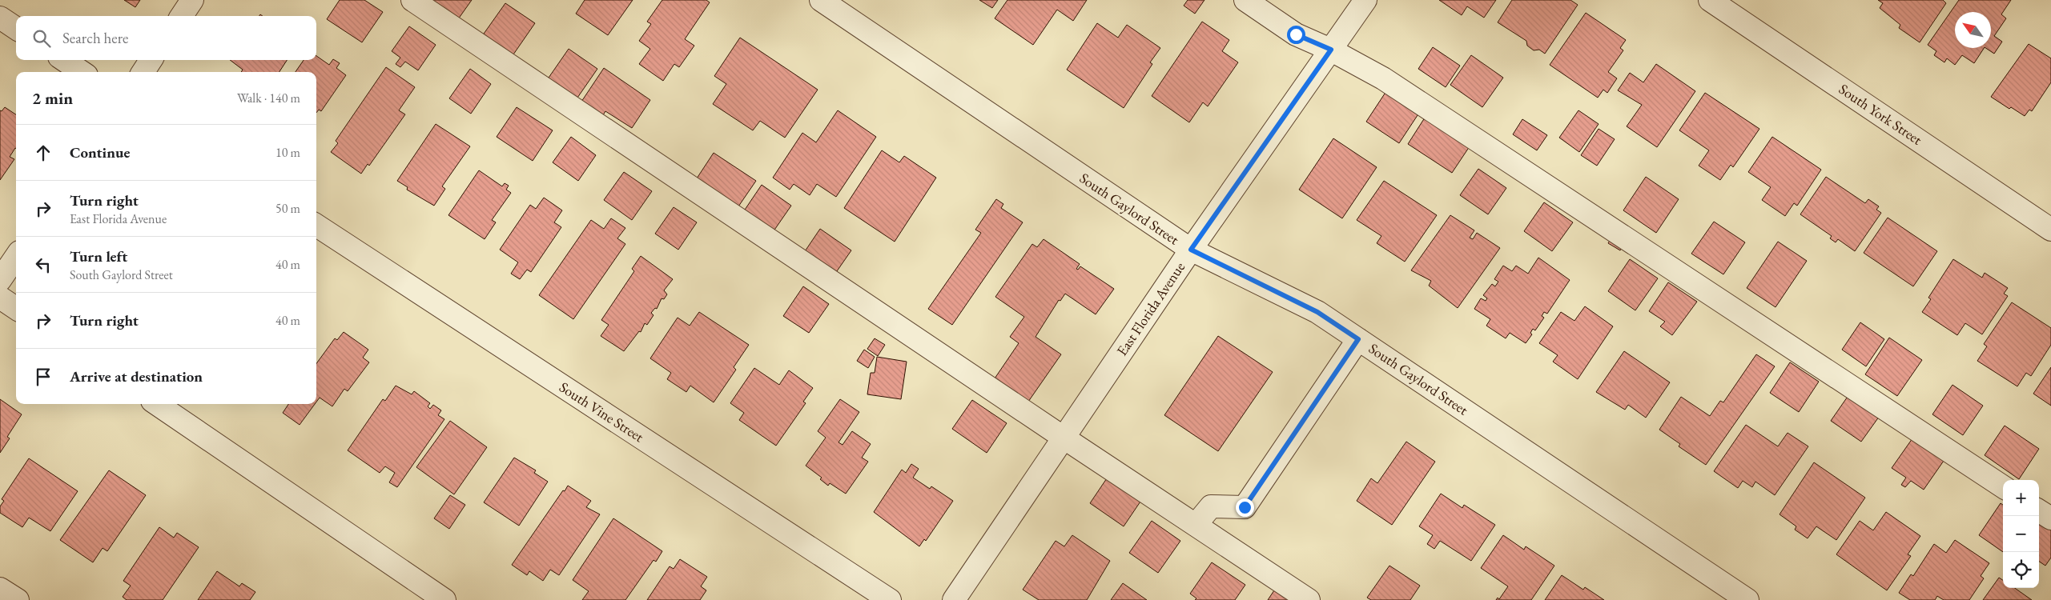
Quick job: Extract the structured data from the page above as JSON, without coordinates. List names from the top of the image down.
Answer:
{
  "streets": {
    "street": [
      "South York Street",
      "South Gaylord Street",
      "East Florida Avenue",
      "South Vine Street"
    ]
  },
  "crossings": [
    ["South Gaylord Street", "East Florida Avenue"]
  ],
  "north": "top left",
  "page": {
    "search": "Search here",
    "heading": ["2 min", "Walk · 140 m"],
    "list": [
      ["Continue", "10 m"],
      ["Turn right", "East Florida Avenue", "50 m"],
      ["Turn left", "South Gaylord Street", "40 m"],
      ["Turn right", "40 m"],
      "Arrive at destination"
    ],
    "map_buttons": ["+", "−"]
  }
}
